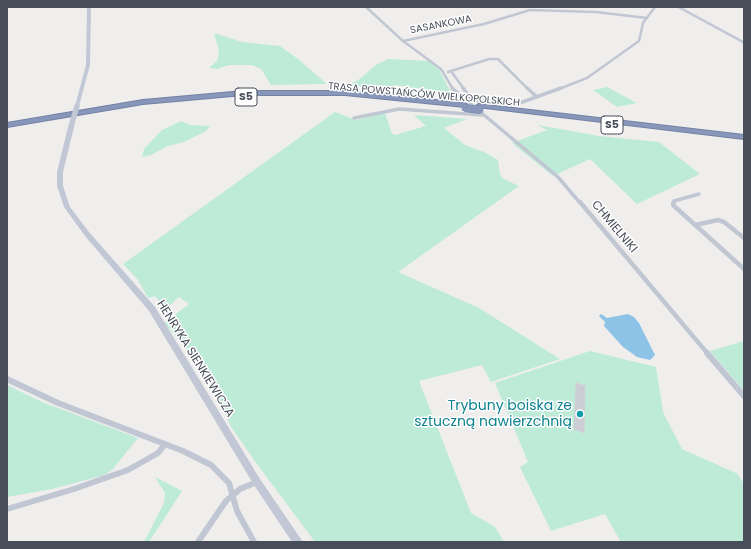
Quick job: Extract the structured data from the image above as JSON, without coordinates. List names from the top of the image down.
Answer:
{
  "streets": {
    "highway": ["TRASA POWSTAŃCÓW WIELKOPOLSKICH", "S5"],
    "street": ["SASANKOWA", "CHMIELNIKI", "HENRYKA SIENKIEWICZA"]
  },
  "crossings": [
    ["SASANKOWA", "CHMIELNIKI"],
    ["TRASA POWSTAŃCÓW WIELKOPOLSKICH", "CHMIELNIKI"]
  ],
  "places": ["Trybuny boiska ze sztuczną nawierzchnią"]
}
